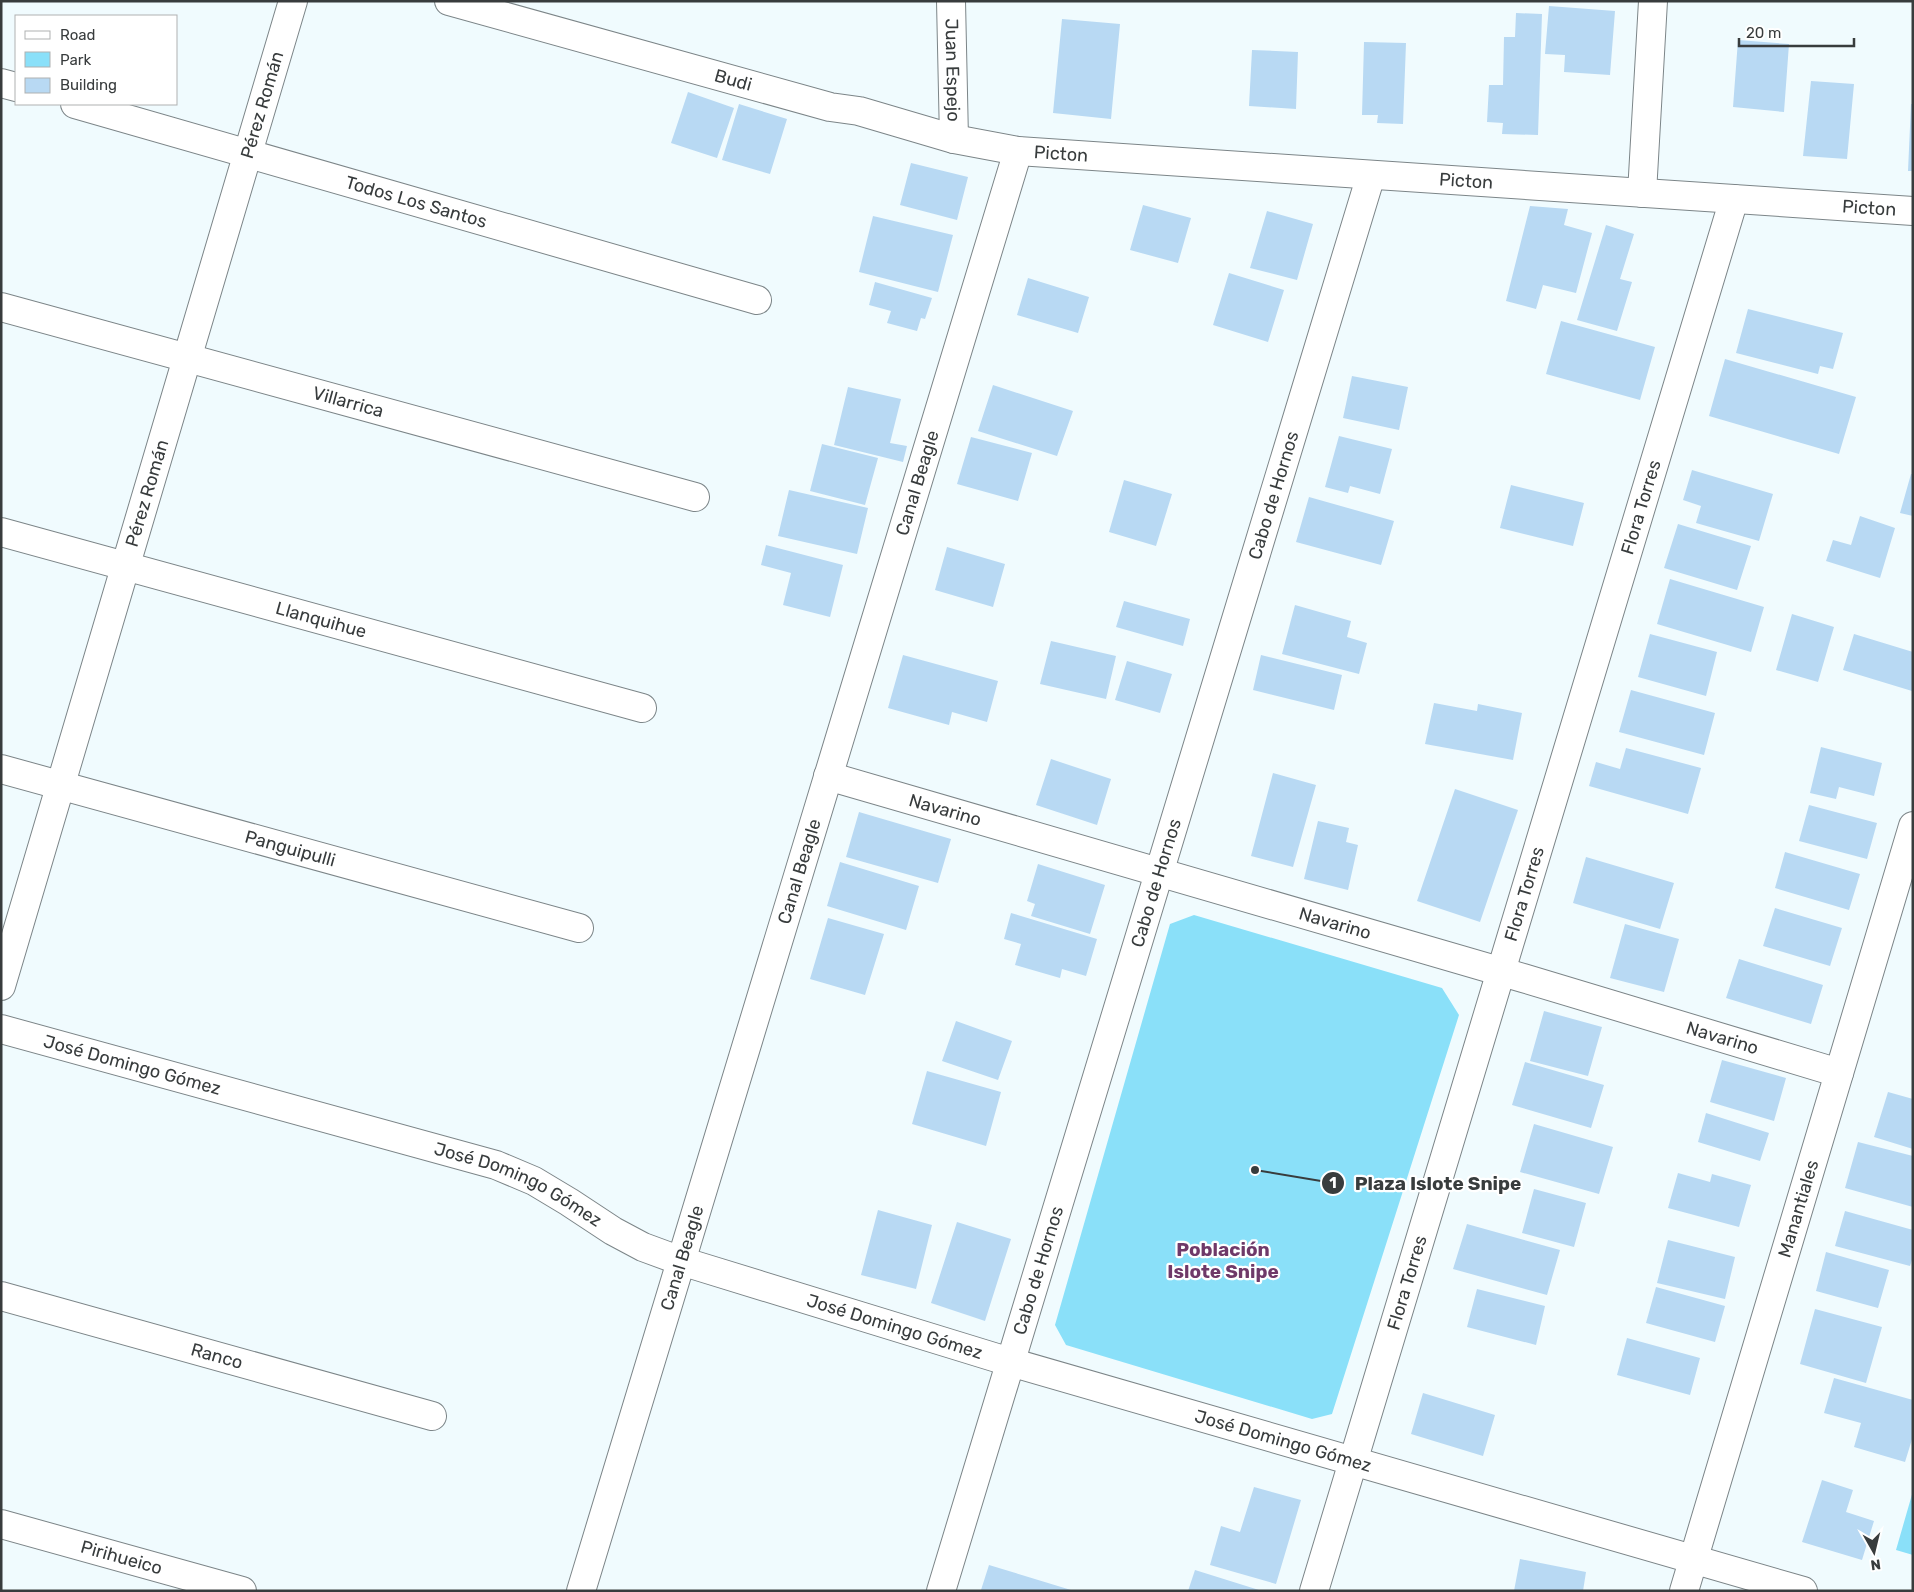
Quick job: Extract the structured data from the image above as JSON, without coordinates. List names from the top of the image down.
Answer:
{
  "streets": {
    "street": [
      "Juan Espejo",
      "Budi",
      "Pérez Román",
      "Picton",
      "Todos Los Santos",
      "Villarrica",
      "Canal Beagle",
      "Cabo de Hornos",
      "Flora Torres",
      "Llanquihue",
      "Navarino",
      "Panguipulli",
      "José Domingo Gómez",
      "Manantiales",
      "Ranco",
      "Pirihueico"
    ]
  },
  "crossings": [
    ["Juan Espejo", "Budi"],
    ["Budi", "Picton"],
    ["Budi", "Canal Beagle"],
    ["Pérez Román", "Todos Los Santos"],
    ["Pérez Román", "Villarrica"],
    ["Pérez Román", "Llanquihue"],
    ["Pérez Román", "Panguipulli"],
    ["Picton", "Canal Beagle"],
    ["Picton", "Cabo de Hornos"],
    ["Picton", "Flora Torres"],
    ["Canal Beagle", "Navarino"],
    ["Canal Beagle", "José Domingo Gómez"],
    ["Cabo de Hornos", "Navarino"],
    ["Cabo de Hornos", "José Domingo Gómez"],
    ["Flora Torres", "Navarino"],
    ["Flora Torres", "José Domingo Gómez"],
    ["Navarino", "Manantiales"],
    ["José Domingo Gómez", "Manantiales"]
  ],
  "districts": ["Población Islote Snipe"],
  "places": ["Plaza Islote Snipe"],
  "legend": ["Road", "Park", "Building"],
  "scale_bar": "20 m",
  "north": "bottom"
}
